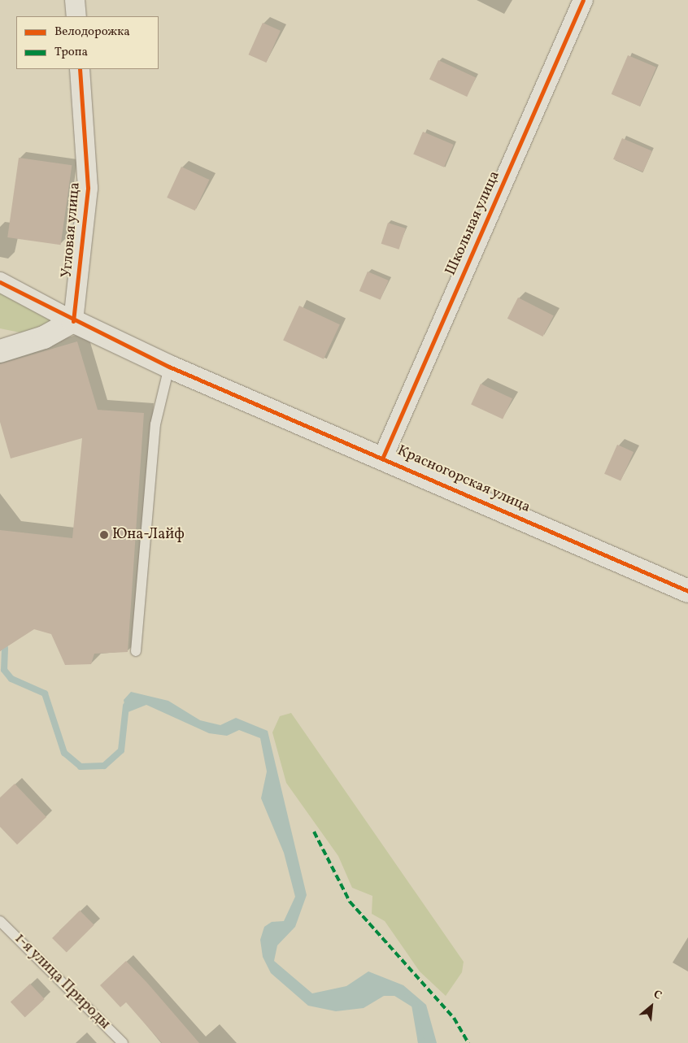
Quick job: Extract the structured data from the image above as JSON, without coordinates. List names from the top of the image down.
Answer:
{
  "streets": {
    "street": ["Школьная улица", "Угловая улица", "Красногорская улица"],
    "lane": ["1-я улица Природы"]
  },
  "crossings": [
    ["Школьная улица", "Красногорская улица"],
    ["Угловая улица", "Красногорская улица"]
  ],
  "places": ["Юна-Лайф"],
  "legend": ["Велодорожка", "Тропа"],
  "north": "top right"
}
